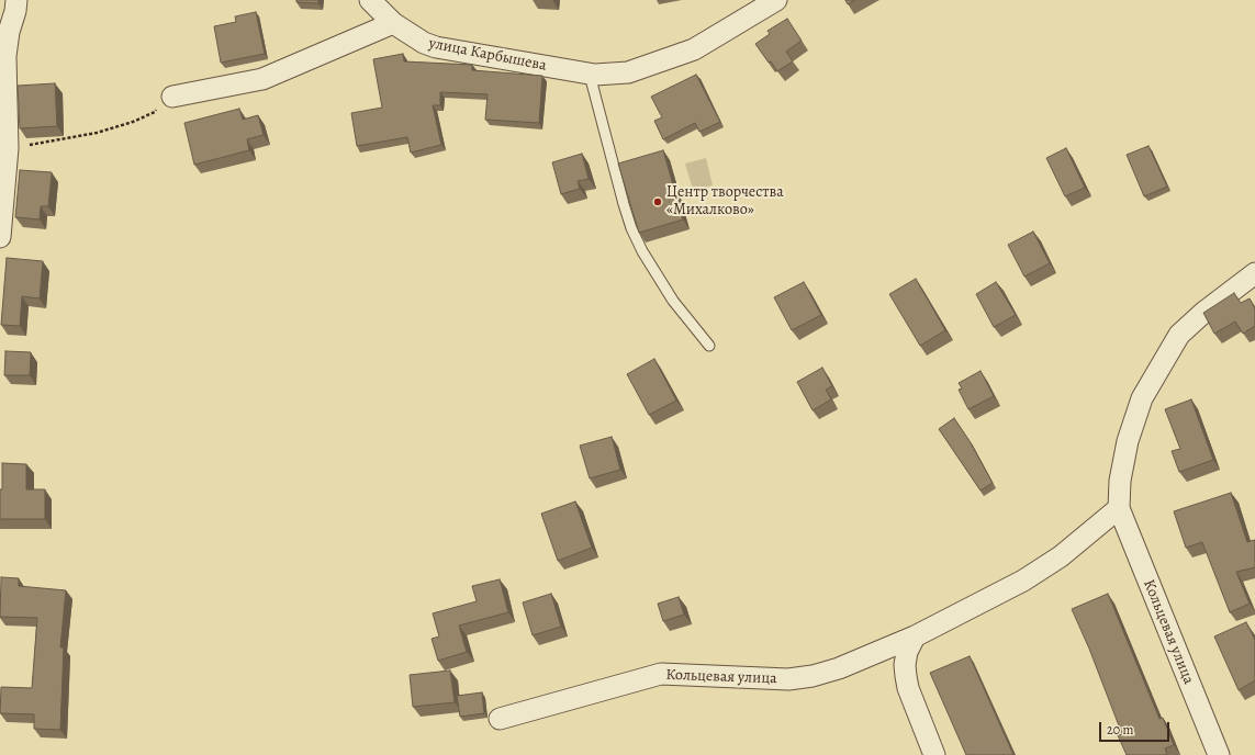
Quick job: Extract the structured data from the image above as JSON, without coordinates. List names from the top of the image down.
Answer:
{
  "streets": {
    "street": ["улица Карбышева", "Кольцевая улица"]
  },
  "places": ["Центр творчества «Михалково»"],
  "scale_bar": "20 m"
}
